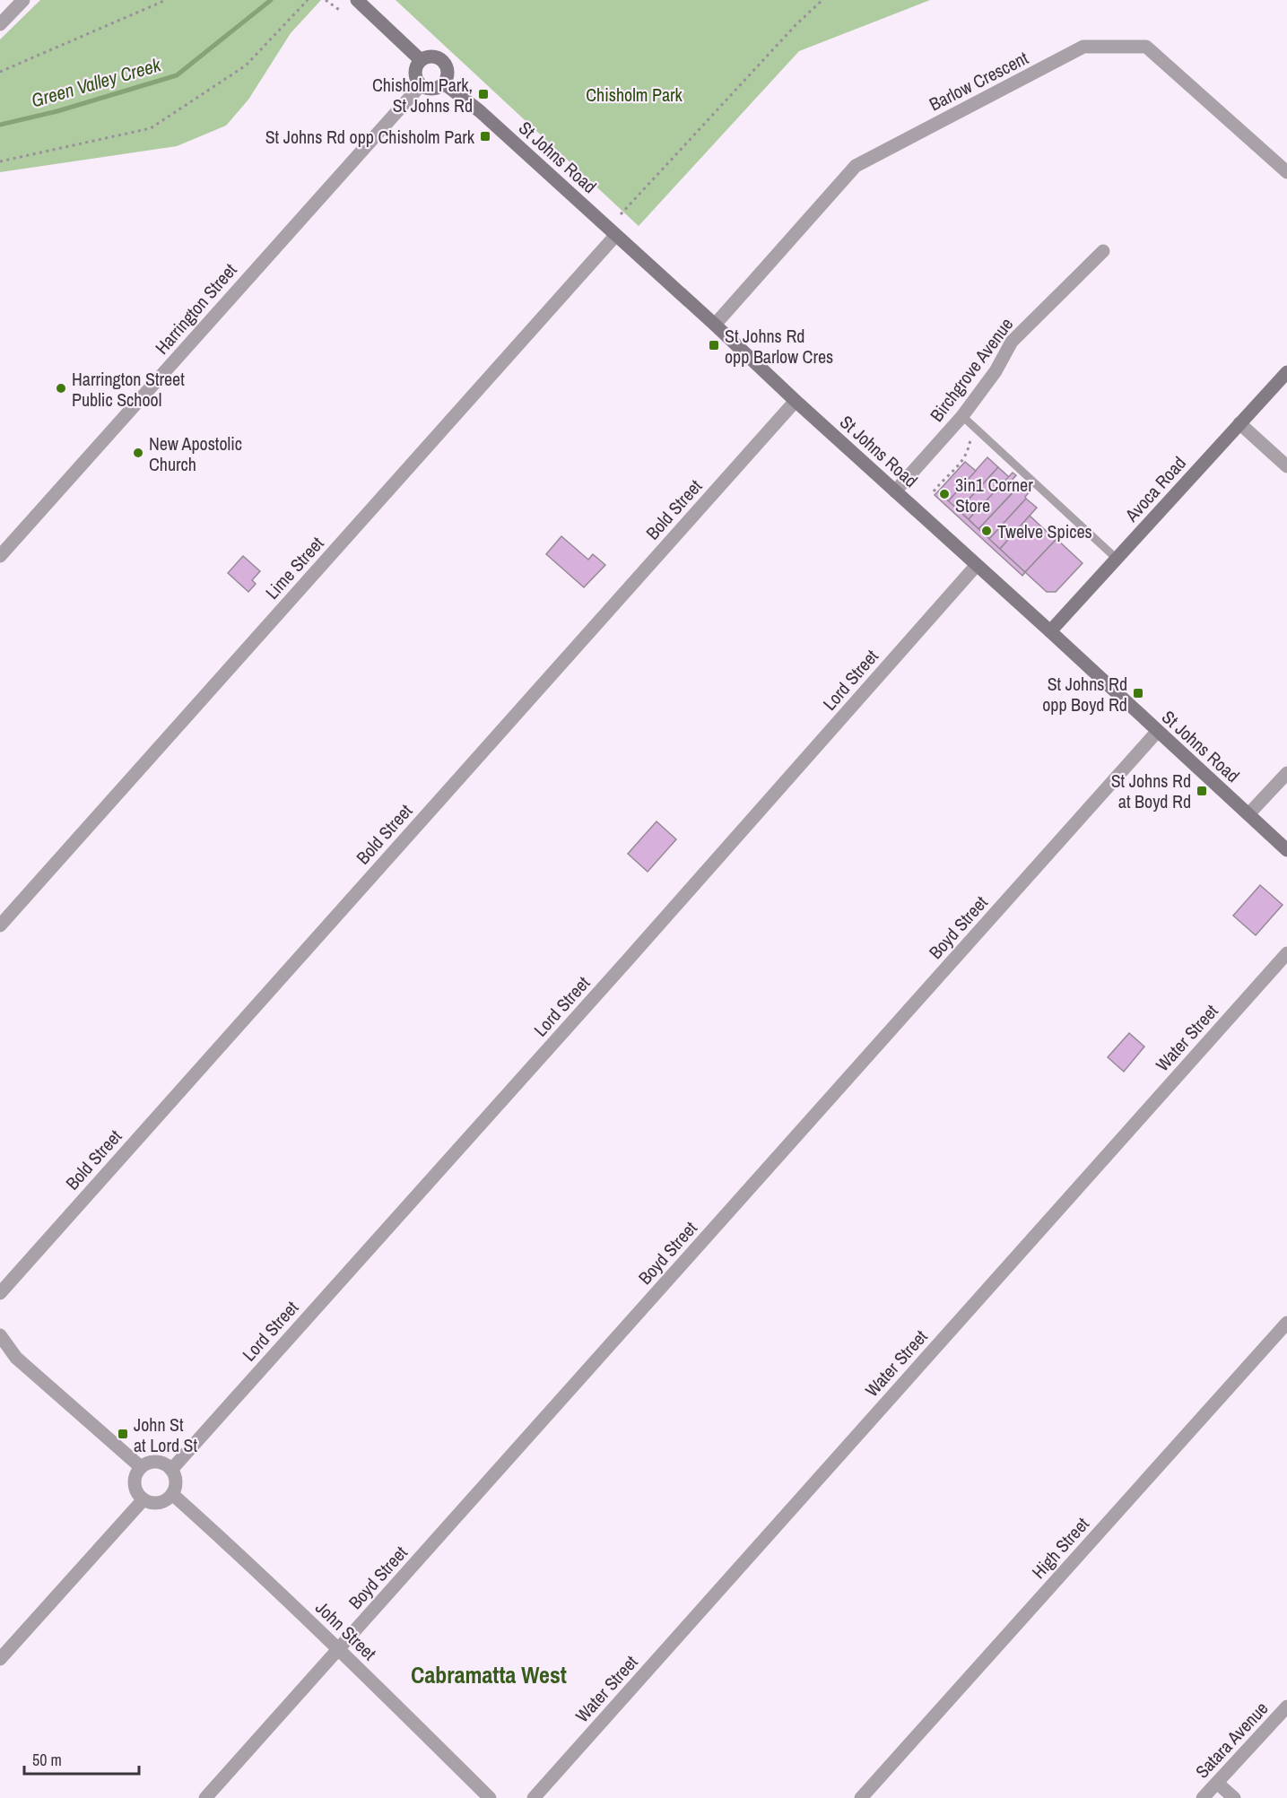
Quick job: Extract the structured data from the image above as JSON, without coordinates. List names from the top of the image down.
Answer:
{
  "streets": {
    "main road": ["St Johns Road", "Avoca Road"],
    "street": [
      "Barlow Crescent",
      "Harrington Street",
      "Birchgrove Avenue",
      "Bold Street",
      "Lime Street",
      "Lord Street",
      "Boyd Street",
      "Water Street",
      "High Street",
      "John Street",
      "Satara Avenue"
    ]
  },
  "crossings": [
    ["Barlow Crescent", "St Johns Road"],
    ["St Johns Road", "Harrington Street"],
    ["St Johns Road", "Birchgrove Avenue"],
    ["St Johns Road", "Avoca Road"],
    ["St Johns Road", "Bold Street"],
    ["St Johns Road", "Lime Street"],
    ["St Johns Road", "Lord Street"],
    ["St Johns Road", "Boyd Street"],
    ["Lord Street", "John Street"],
    ["Boyd Street", "John Street"]
  ],
  "districts": ["Cabramatta West"],
  "water": ["Green Valley Creek"],
  "parks": ["Chisholm Park"],
  "places": {
    "transit": [
      "Chisholm Park, St Johns Rd",
      "St Johns Rd opp Chisholm Park",
      "St Johns Rd opp Barlow Cres",
      "St Johns Rd opp Boyd Rd",
      "St Johns Rd at Boyd Rd",
      "John St at Lord St"
    ],
    "other": [
      "Harrington Street Public School",
      "New Apostolic Church",
      "3in1 Corner Store",
      "Twelve Spices"
    ]
  },
  "scale_bar": "50 m"
}
